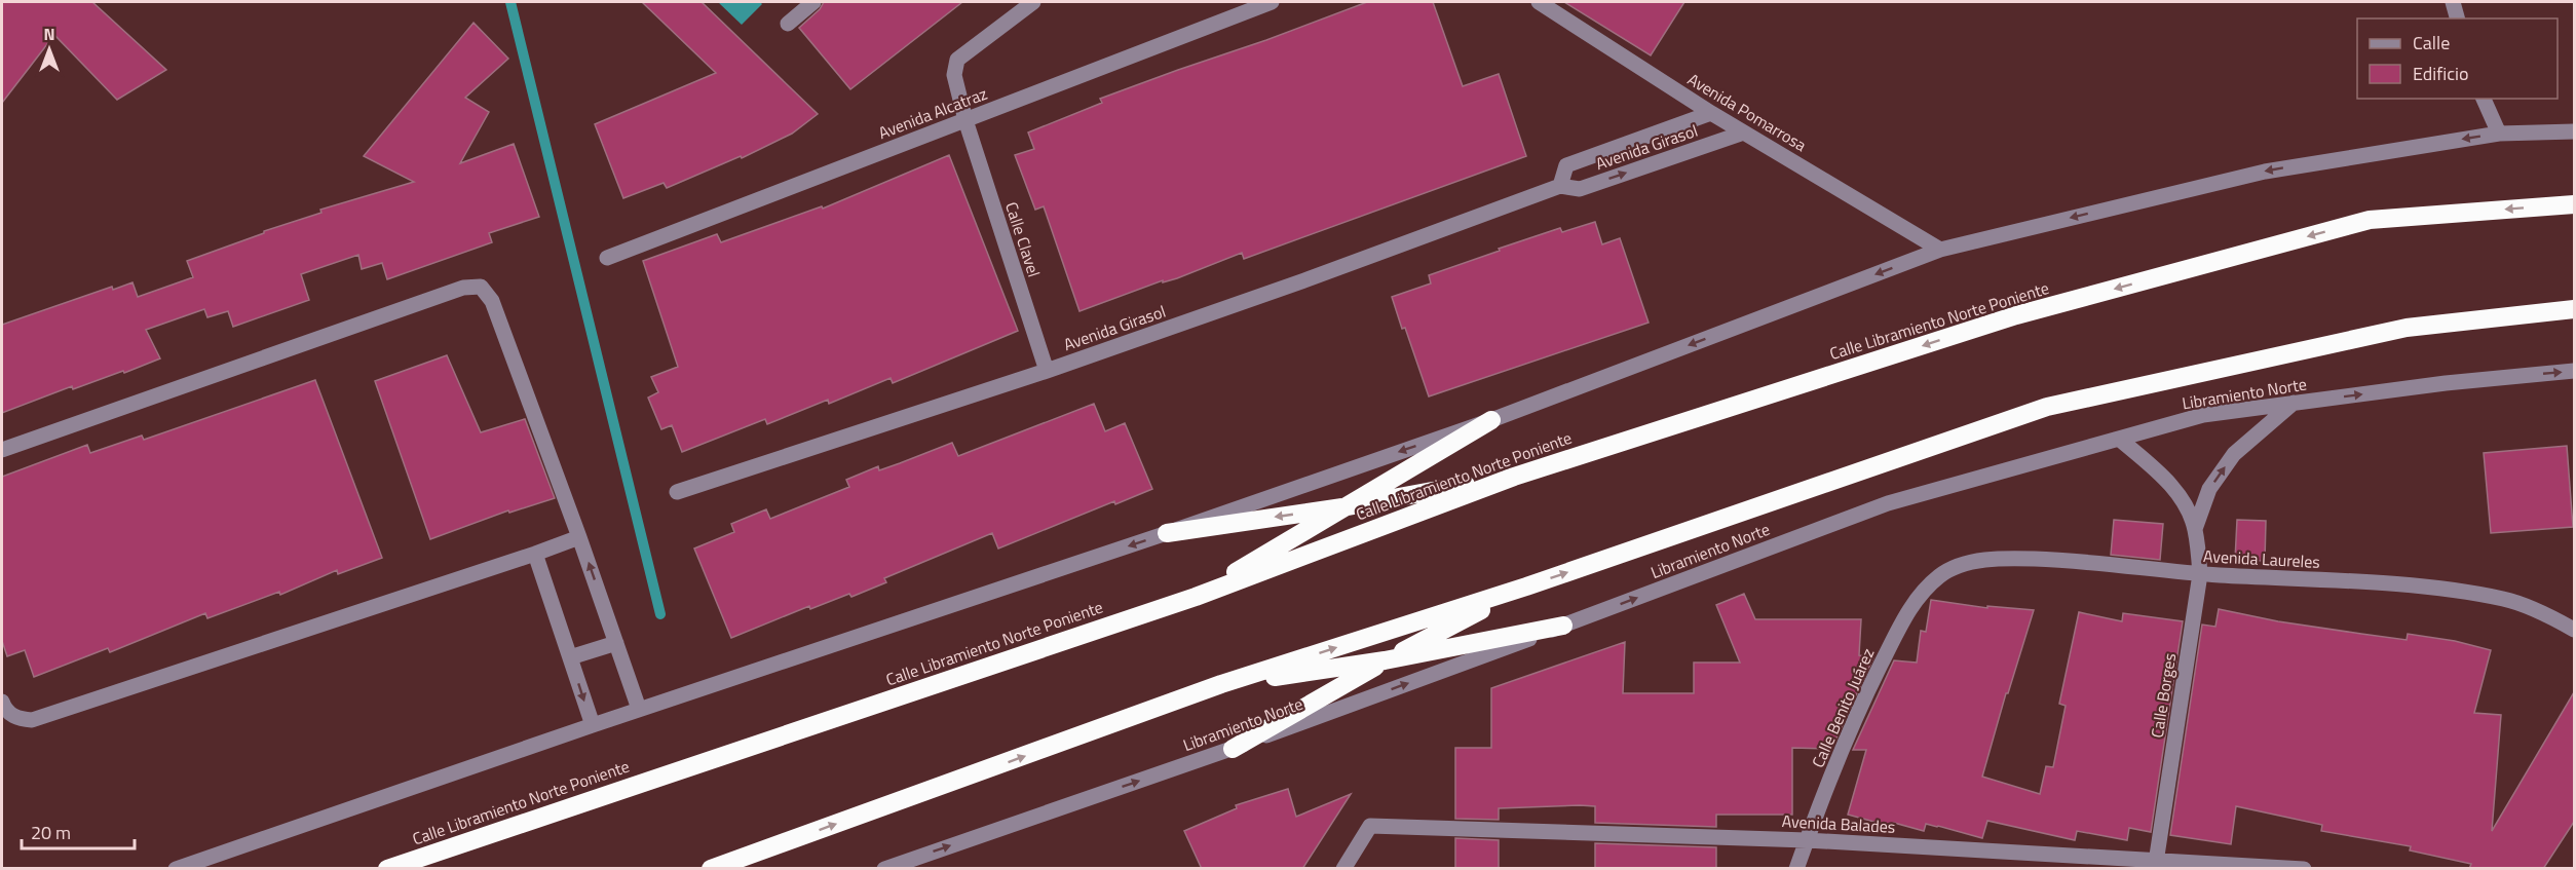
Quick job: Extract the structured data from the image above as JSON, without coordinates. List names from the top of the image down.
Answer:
{
  "streets": {
    "highway": ["Calle Libramiento Norte Poniente"],
    "street": [
      "Avenida Pomarrosa",
      "Avenida Alcatraz",
      "Avenida Girasol",
      "Calle Clavel",
      "Libramiento Norte",
      "Avenida Laureles",
      "Calle Borges",
      "Calle Benito Juárez",
      "Avenida Balades"
    ]
  },
  "crossings": [
    ["Avenida Pomarrosa", "Avenida Girasol"],
    ["Avenida Alcatraz", "Calle Clavel"],
    ["Avenida Girasol", "Calle Clavel"],
    ["Libramiento Norte", "Calle Borges"],
    ["Avenida Laureles", "Calle Borges"],
    ["Avenida Laureles", "Calle Benito Juárez"],
    ["Calle Borges", "Avenida Balades"],
    ["Calle Benito Juárez", "Avenida Balades"]
  ],
  "one_way": ["Libramiento Norte"],
  "legend": ["Calle", "Edificio"],
  "scale_bar": "20 m",
  "north": "top"
}
